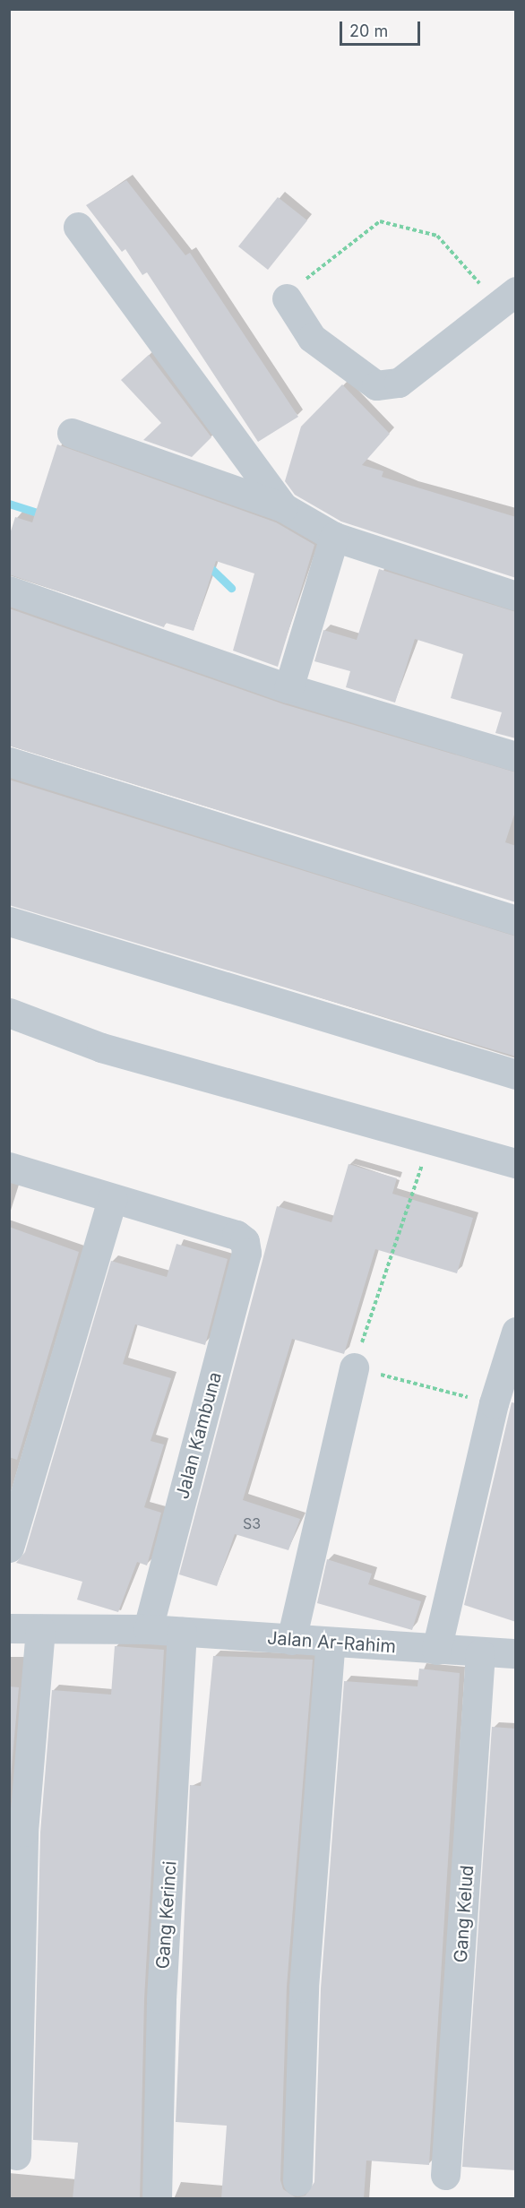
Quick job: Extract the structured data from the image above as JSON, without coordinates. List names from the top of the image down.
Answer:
{
  "streets": {
    "street": [
      "Jalan Kambuna",
      "Jalan Ar-Rahim",
      "Gang Kelud",
      "Gang Kerinci"
    ]
  },
  "crossings": [
    ["Jalan Kambuna", "Jalan Ar-Rahim"],
    ["Jalan Ar-Rahim", "Gang Kelud"],
    ["Jalan Ar-Rahim", "Gang Kerinci"]
  ],
  "house_numbers": ["S3"],
  "scale_bar": "20 m"
}
